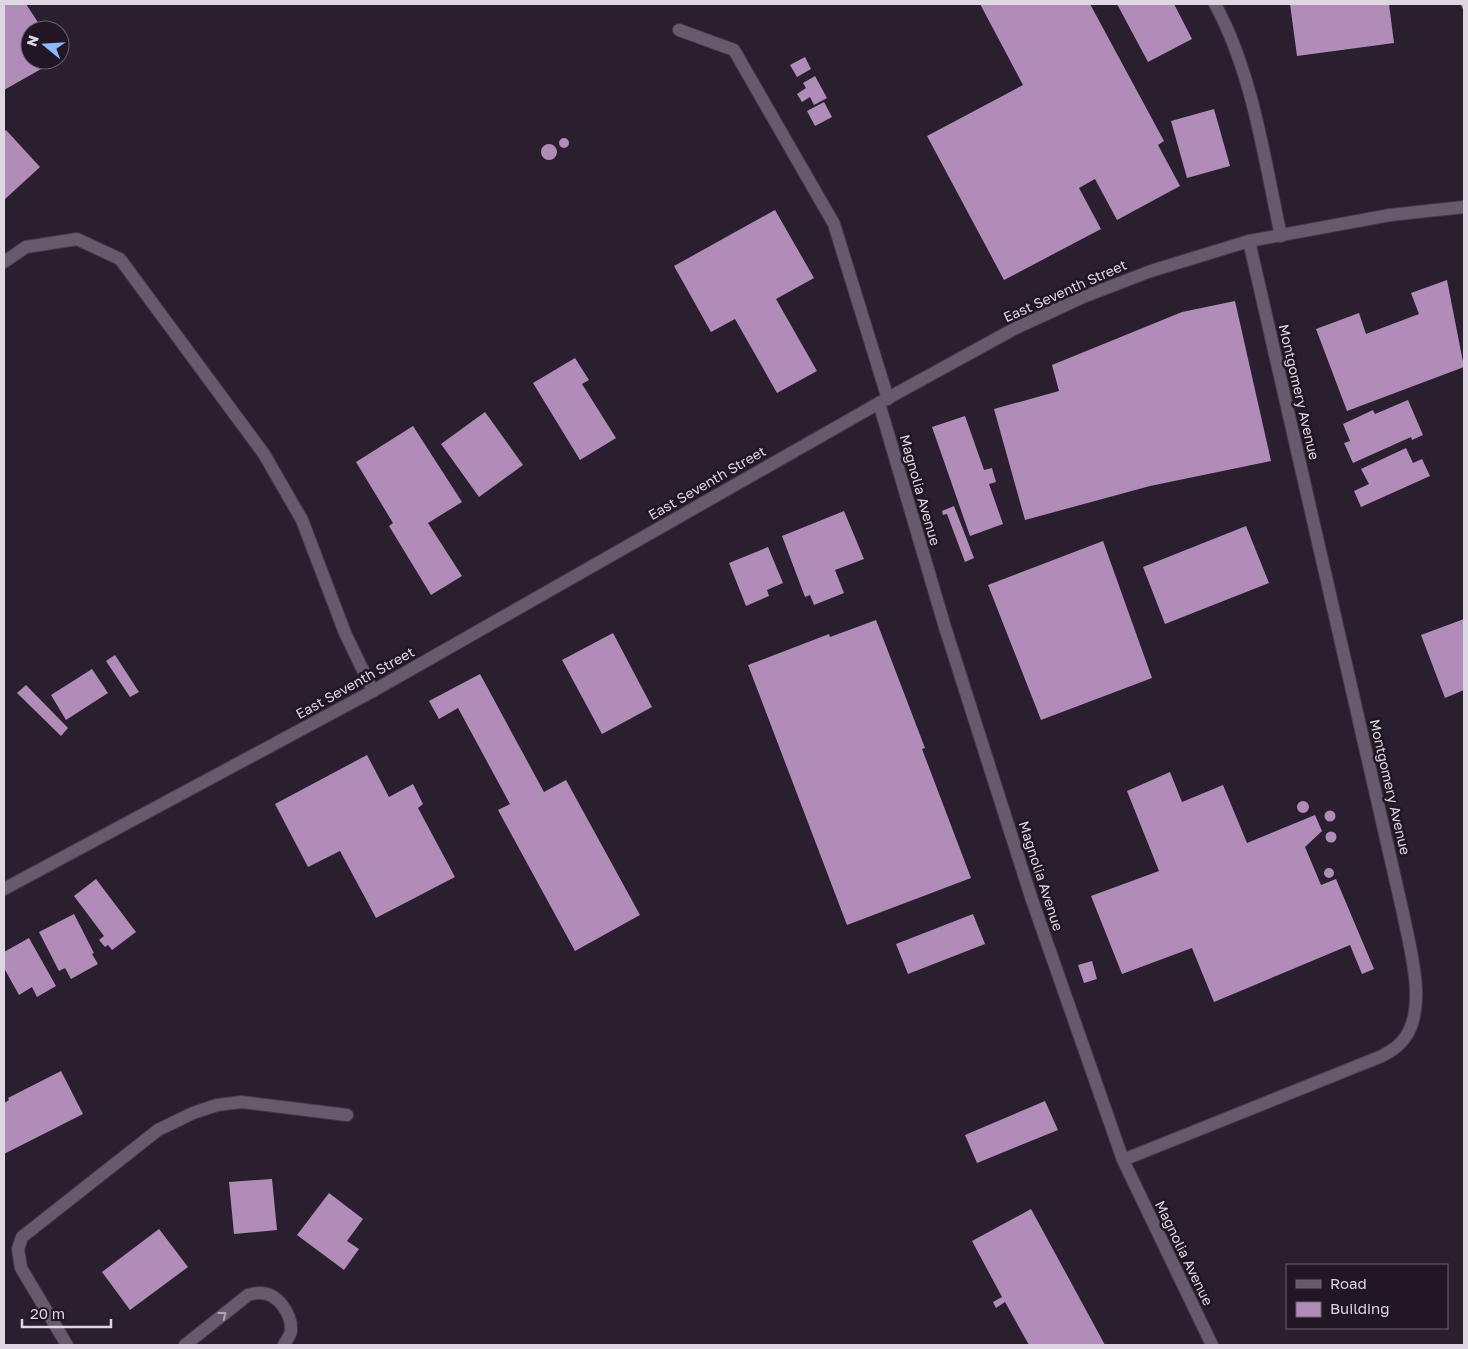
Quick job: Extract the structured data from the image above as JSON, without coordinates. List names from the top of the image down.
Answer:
{
  "streets": {
    "street": ["East Seventh Street", "Montgomery Avenue", "Magnolia Avenue"]
  },
  "crossings": [
    ["East Seventh Street", "Montgomery Avenue"],
    ["East Seventh Street", "Magnolia Avenue"],
    ["Montgomery Avenue", "Magnolia Avenue"]
  ],
  "legend": ["Road", "Building"],
  "scale_bar": "20 m",
  "north": "left"
}
